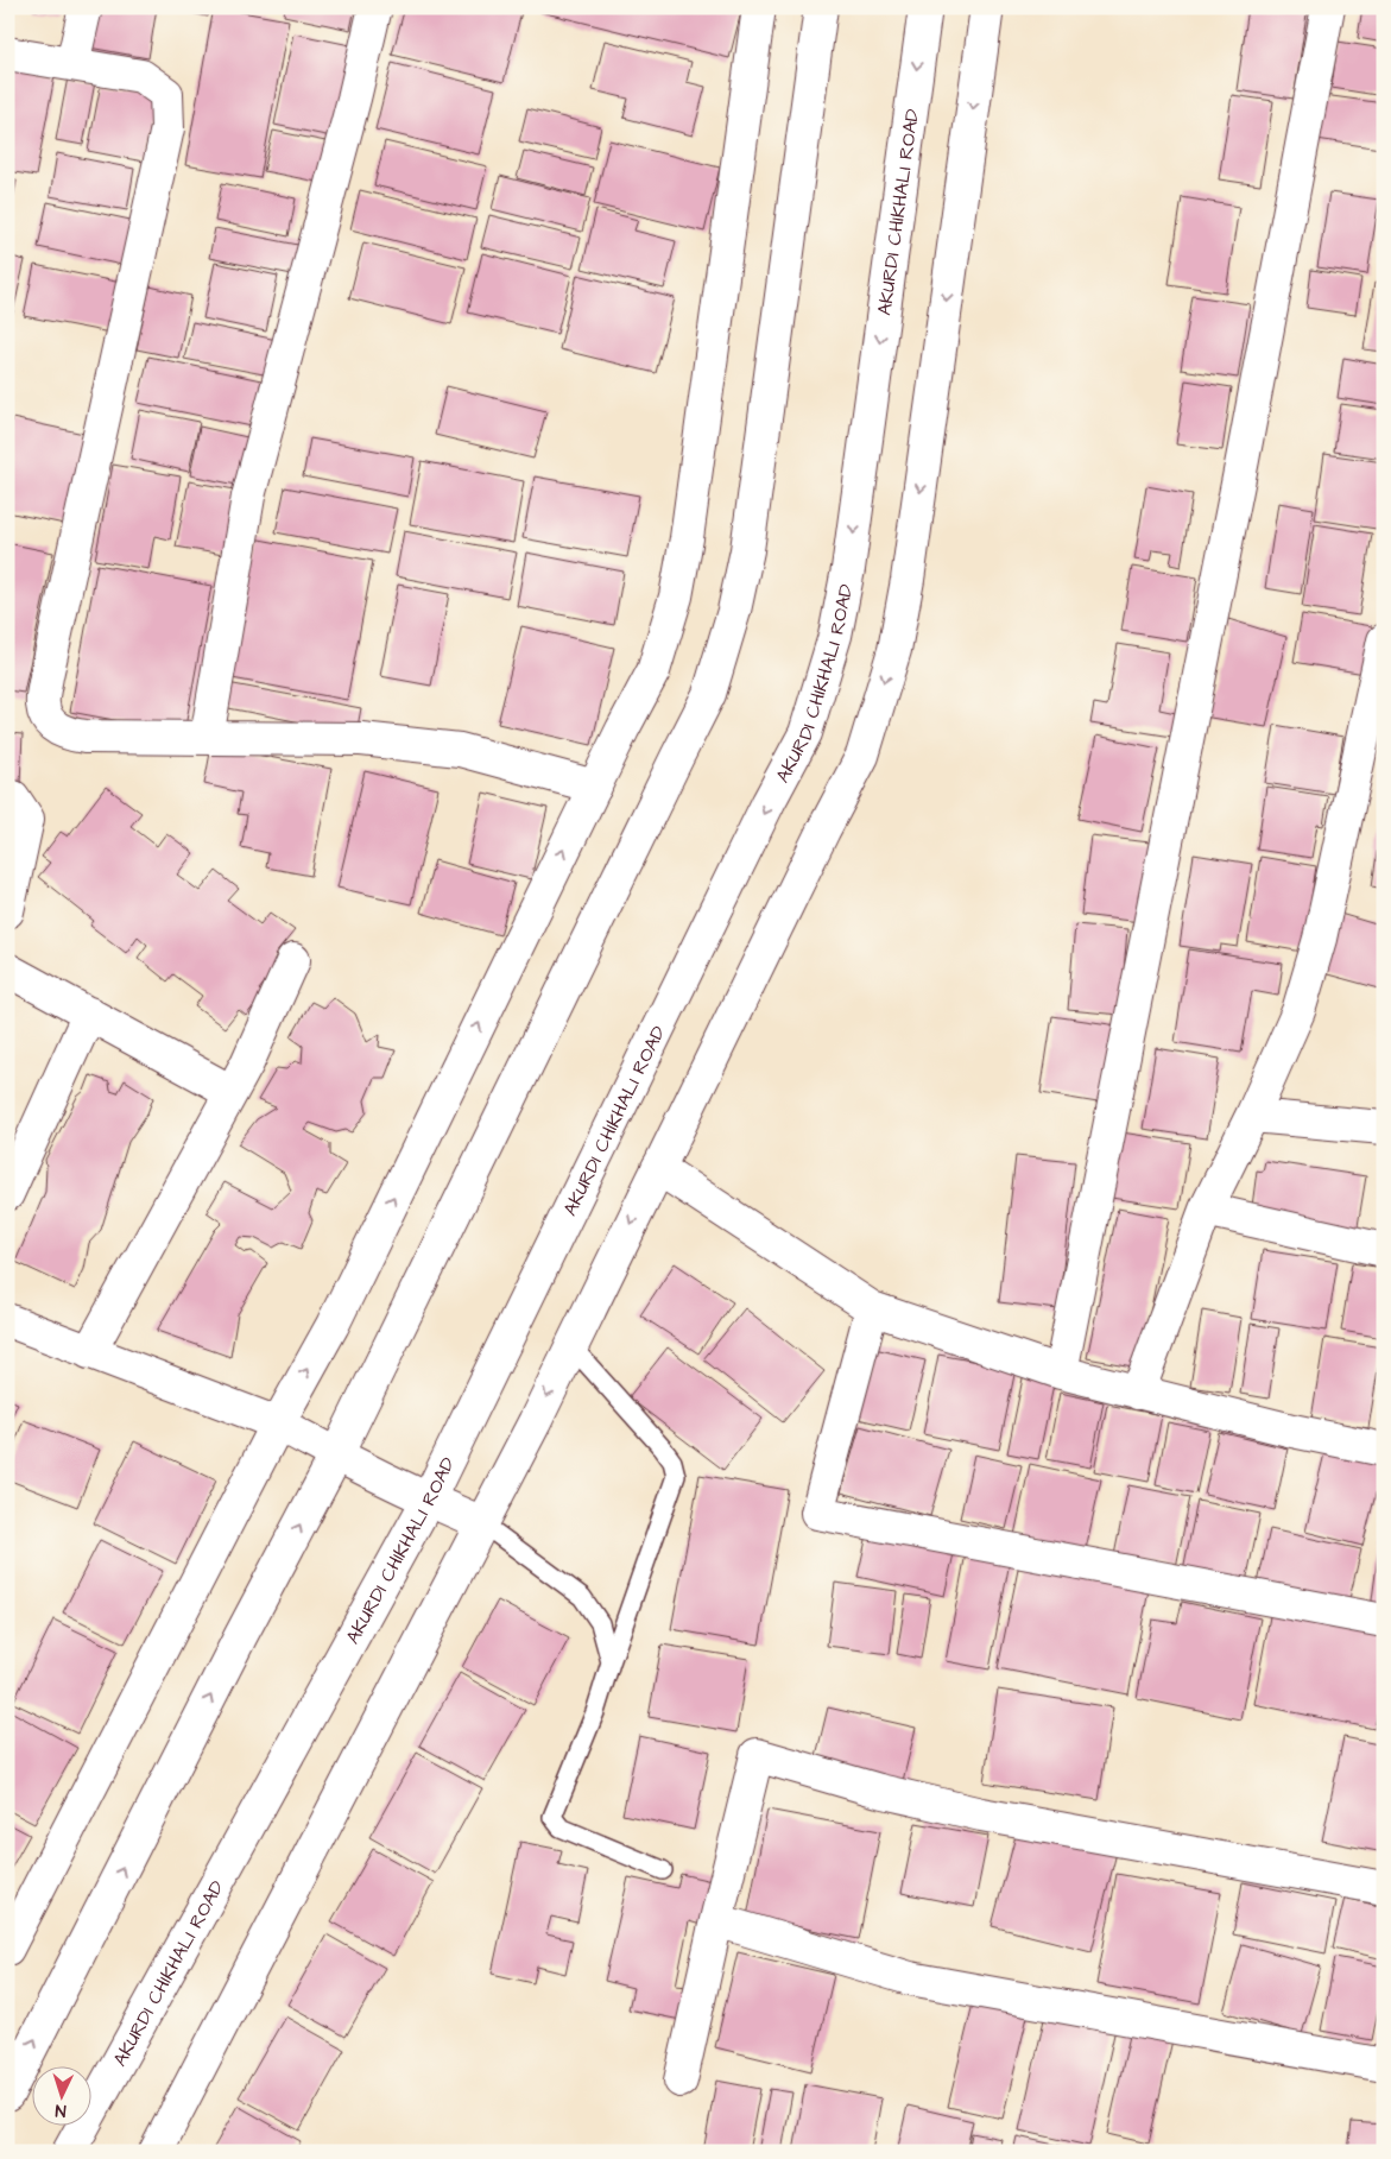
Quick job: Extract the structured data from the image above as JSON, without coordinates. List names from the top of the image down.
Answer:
{
  "streets": {
    "street": ["AKURDI CHIKHALI ROAD"]
  },
  "north": "bottom"
}
